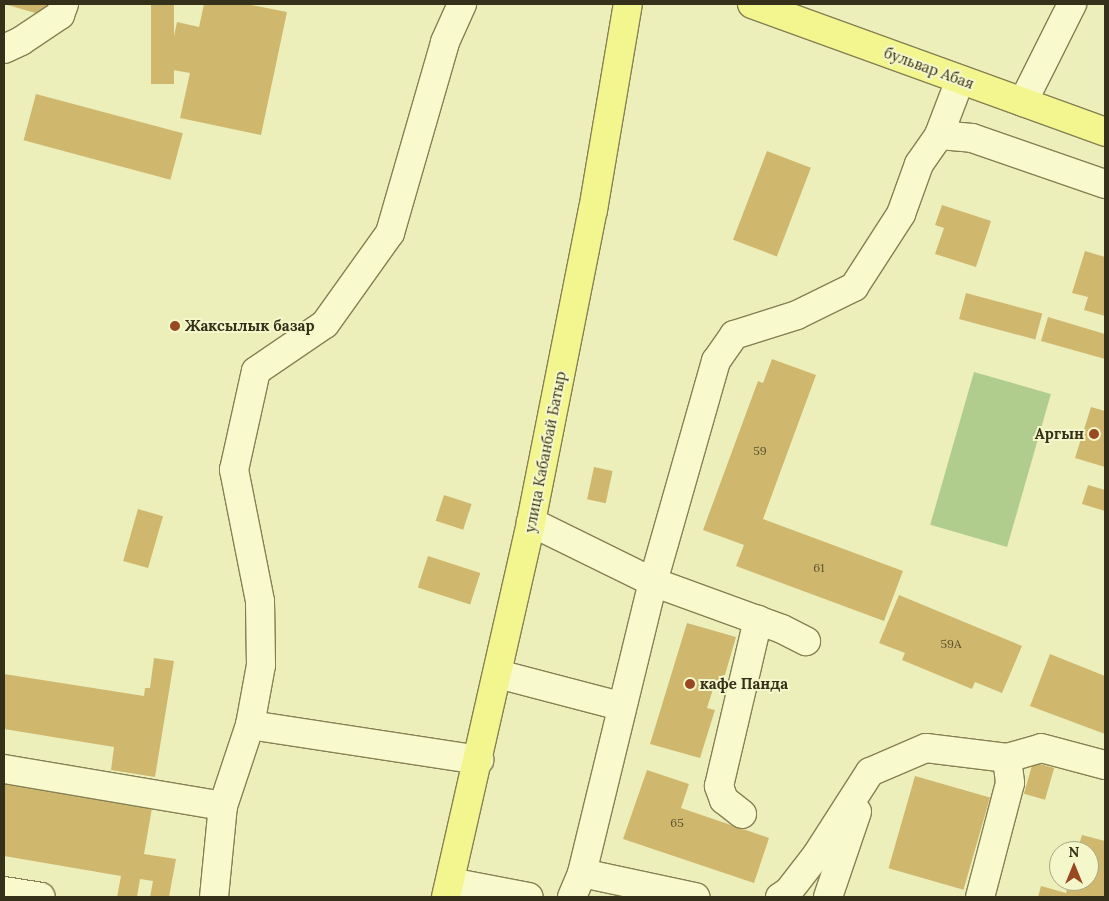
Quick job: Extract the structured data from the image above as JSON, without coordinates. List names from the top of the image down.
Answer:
{
  "streets": {
    "main road": ["бульвар Абая", "улица Кабанбай Батыр"]
  },
  "places": ["Жаксылык базар", "Аргын", "кафе Панда"],
  "house_numbers": [
    "59",
    "61",
    "59А",
    "65"
  ],
  "north": "top"
}
